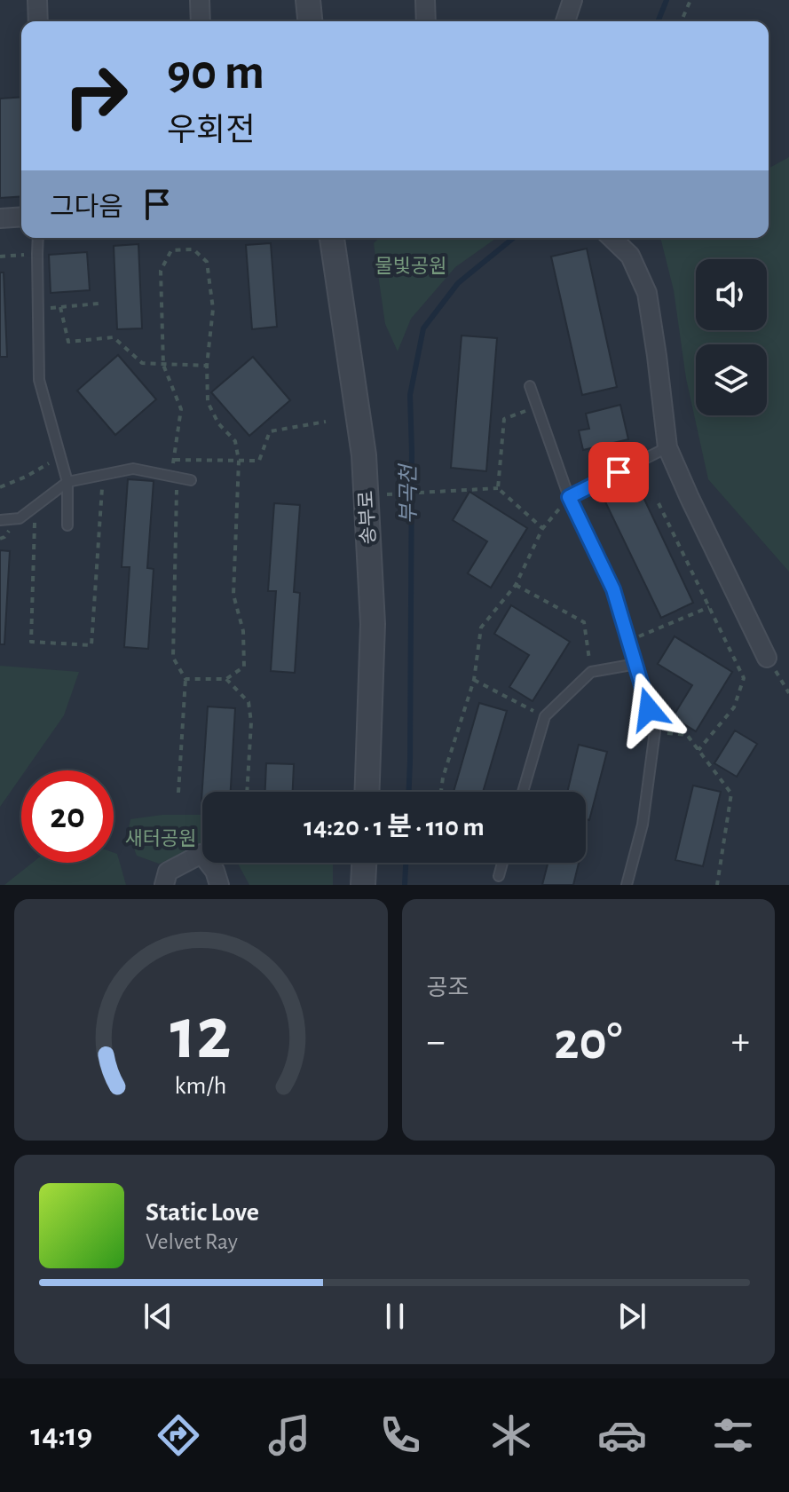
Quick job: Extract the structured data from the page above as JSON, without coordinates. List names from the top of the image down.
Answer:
{
  "streets": {
    "street": ["송부로"]
  },
  "water": ["부곡천"],
  "parks": ["물빛공원", "새터공원"],
  "page": {
    "turn": ["90 m", "우회전"],
    "then": "그다음",
    "limit": "20",
    "trip": "14:20 · 1 분 · 110 m",
    "tile": "공조",
    "heat": ["−", "20°", "+"],
    "song": ["Static Love", "Velvet Ray"],
    "tabs": "14:19",
    "gauge": ["12", "km/h"]
  }
}
